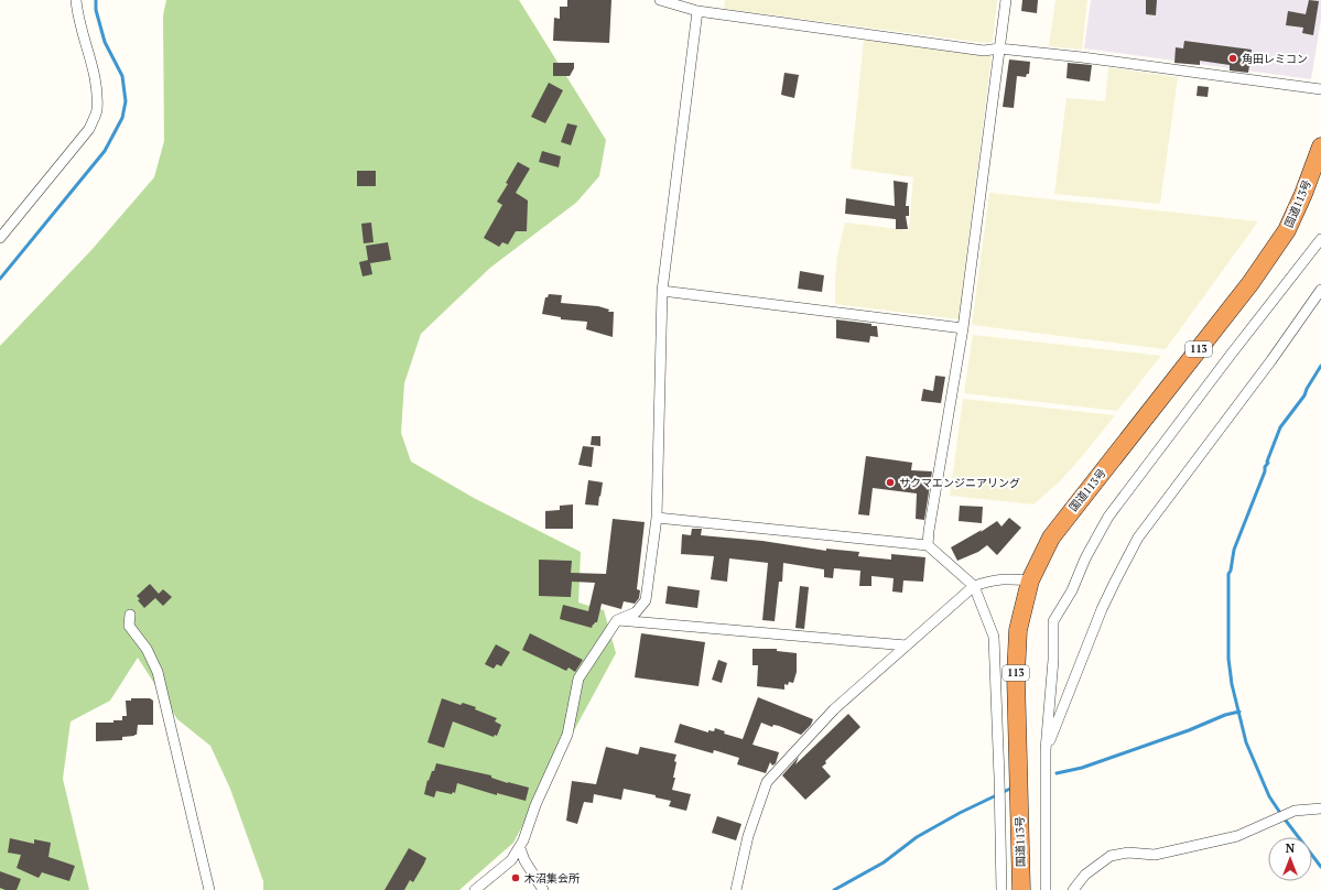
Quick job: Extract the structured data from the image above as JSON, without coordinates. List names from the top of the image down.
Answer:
{
  "streets": {
    "highway": ["国道113号", "113"]
  },
  "places": ["角田レミコン", "サクマエンジニアリング", "木沼集会所"],
  "north": "top"
}
